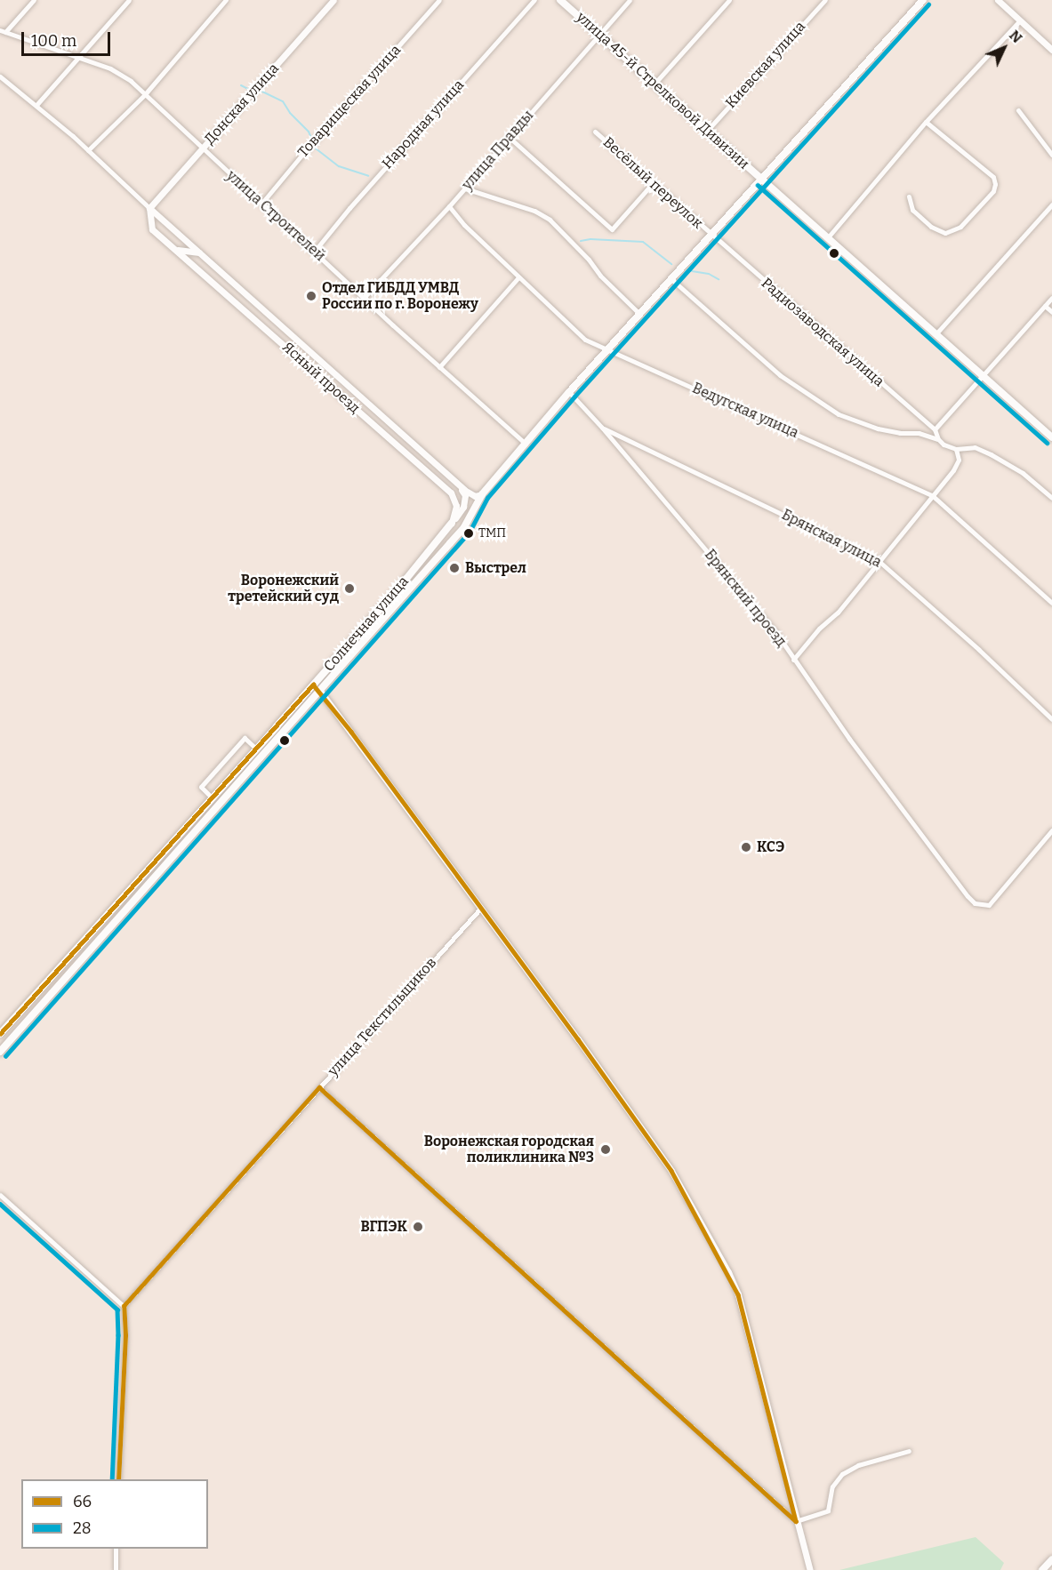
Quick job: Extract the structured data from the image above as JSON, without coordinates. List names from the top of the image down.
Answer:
{
  "streets": {
    "main road": ["улица 45-й Стрелковой Дивизии", "Солнечная улица"],
    "street": [
      "Киевская улица",
      "Товарищеская улица",
      "Донская улица",
      "Народная улица",
      "улица Правды",
      "Весёлый переулок",
      "улица Строителей",
      "Радиозаводская улица",
      "Ясный проезд",
      "Ведугская улица",
      "Брянская улица",
      "Брянский проезд",
      "улица Текстильщиков"
    ]
  },
  "crossings": [
    ["Киевская улица", "улица 45-й Стрелковой Дивизии"],
    ["улица 45-й Стрелковой Дивизии", "улица Правды"],
    ["улица 45-й Стрелковой Дивизии", "Солнечная улица"],
    ["Товарищеская улица", "улица Строителей"],
    ["Донская улица", "улица Строителей"],
    ["Донская улица", "Ясный проезд"],
    ["Народная улица", "улица Строителей"],
    ["улица Правды", "улица Строителей"],
    ["улица Правды", "Ведугская улица"],
    ["Весёлый переулок", "Радиозаводская улица"],
    ["Весёлый переулок", "Солнечная улица"],
    ["улица Строителей", "Солнечная улица"],
    ["Радиозаводская улица", "Солнечная улица"],
    ["Ясный проезд", "Солнечная улица"],
    ["Ведугская улица", "Солнечная улица"],
    ["Брянская улица", "Брянский проезд"],
    ["Брянский проезд", "Солнечная улица"]
  ],
  "places": [
    "Отдел ГИБДД УМВД России по г. Воронежу",
    "ТМП",
    "Выстрел",
    "Воронежский третейский суд",
    "КСЭ",
    "Воронежская городская поликлиника №3",
    "ВГПЭК"
  ],
  "lines": ["transit line 28", "transit line 66"],
  "legend": ["66", "28"],
  "scale_bar": "100 m",
  "north": "top right"
}
